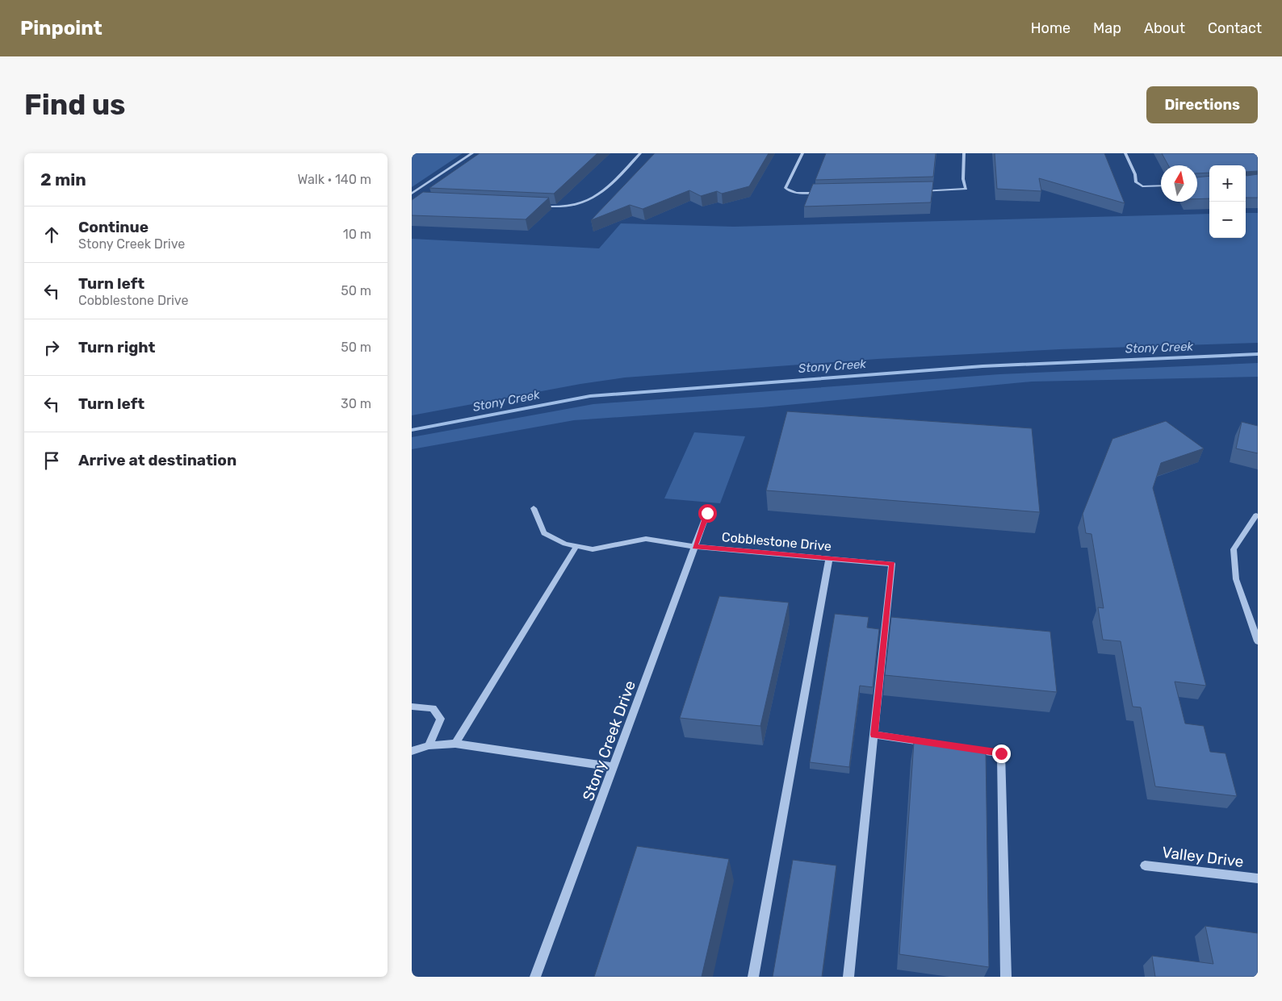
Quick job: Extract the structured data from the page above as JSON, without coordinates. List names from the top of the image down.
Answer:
{
  "streets": {
    "street": ["Cobblestone Drive", "Stony Creek Drive", "Valley Drive"]
  },
  "crossings": [
    ["Cobblestone Drive", "Stony Creek Drive"]
  ],
  "water": ["Stony Creek"],
  "north": "top",
  "page": {
    "header": "Pinpoint",
    "nav": [
      "Home",
      "Map",
      "About",
      "Contact"
    ],
    "buttons": "Directions",
    "title": "Find us",
    "heading": ["2 min", "Walk · 140 m"],
    "map_buttons": ["+", "−"],
    "list": [
      ["Continue", "Stony Creek Drive", "10 m"],
      ["Turn left", "Cobblestone Drive", "50 m"],
      ["Turn right", "50 m"],
      ["Turn left", "30 m"],
      "Arrive at destination"
    ]
  }
}
